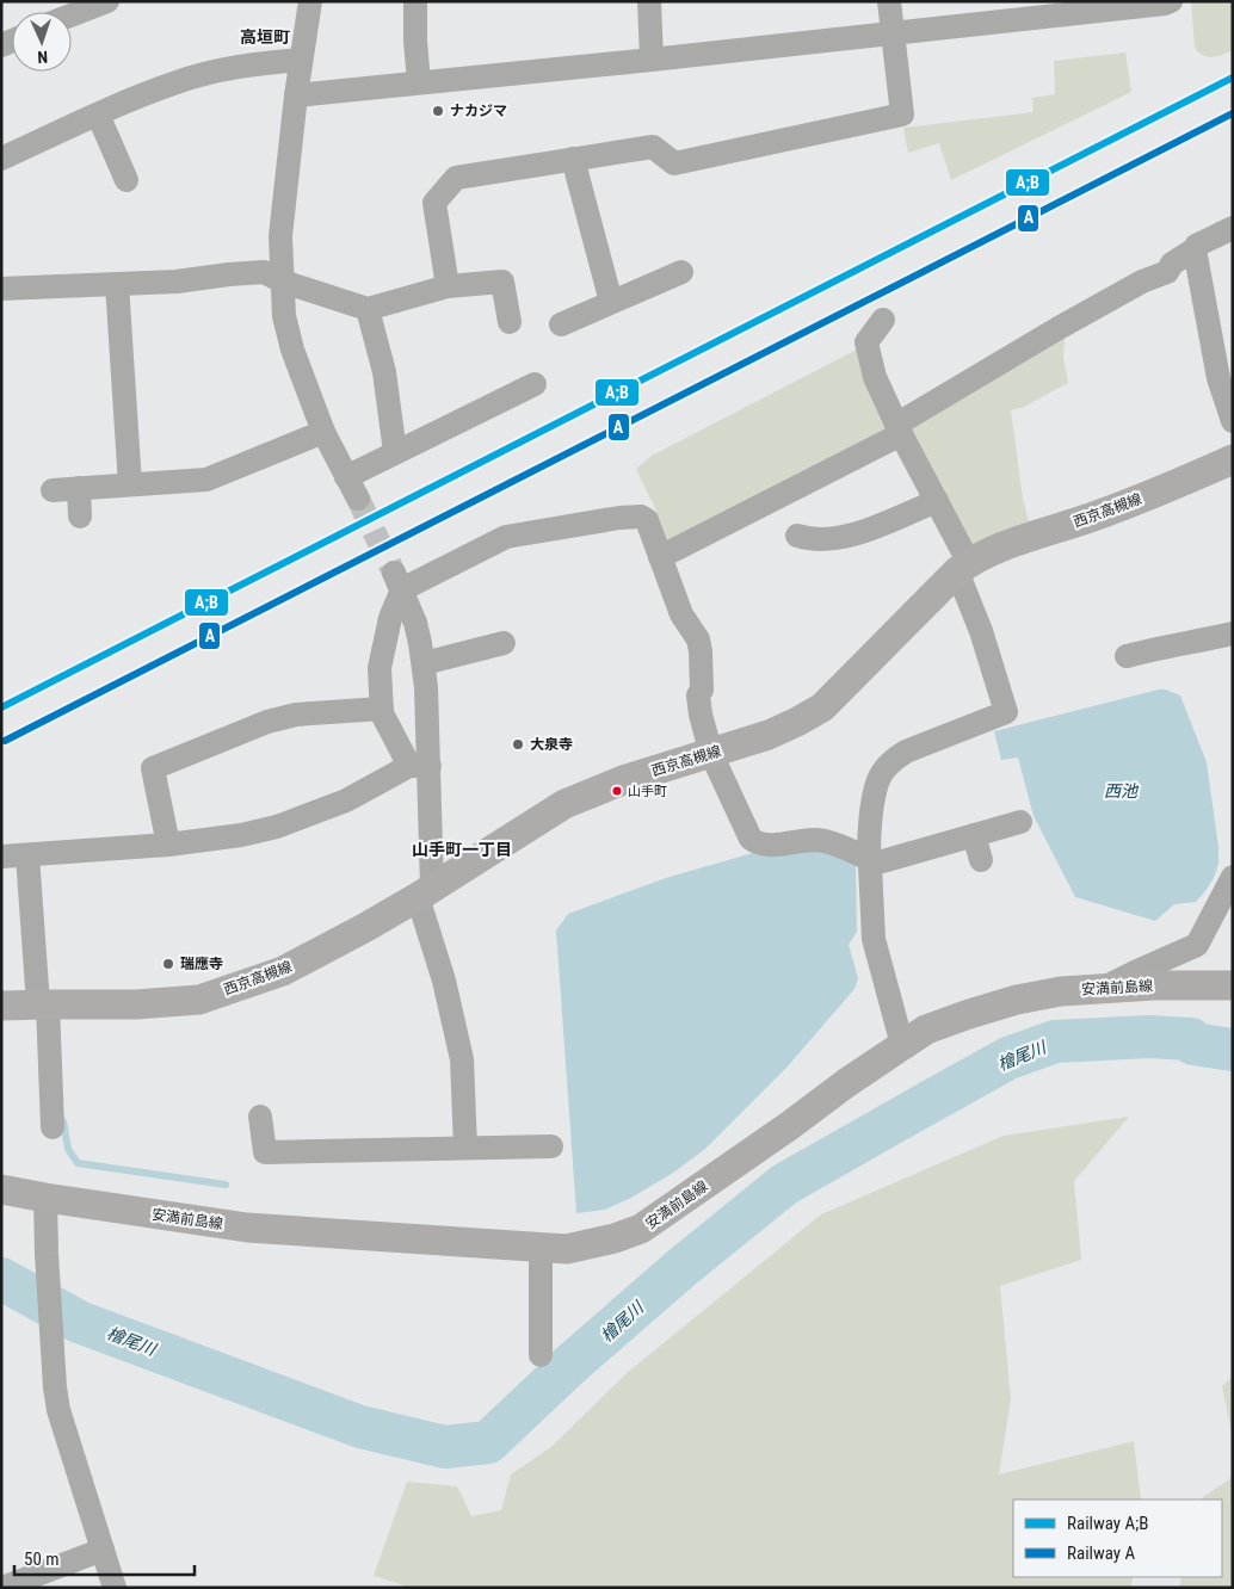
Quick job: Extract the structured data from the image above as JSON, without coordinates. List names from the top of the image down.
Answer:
{
  "streets": {
    "main road": ["西京高槻線", "安満前島線"]
  },
  "districts": ["高垣町", "山手町一丁目"],
  "water": ["西池", "檜尾川"],
  "places": [
    "ナカジマ",
    "大泉寺",
    "山手町",
    "瑞應寺"
  ],
  "lines": ["rail line A;B", "rail line A"],
  "legend": ["Railway A;B", "Railway A"],
  "scale_bar": "50 m",
  "north": "bottom"
}
